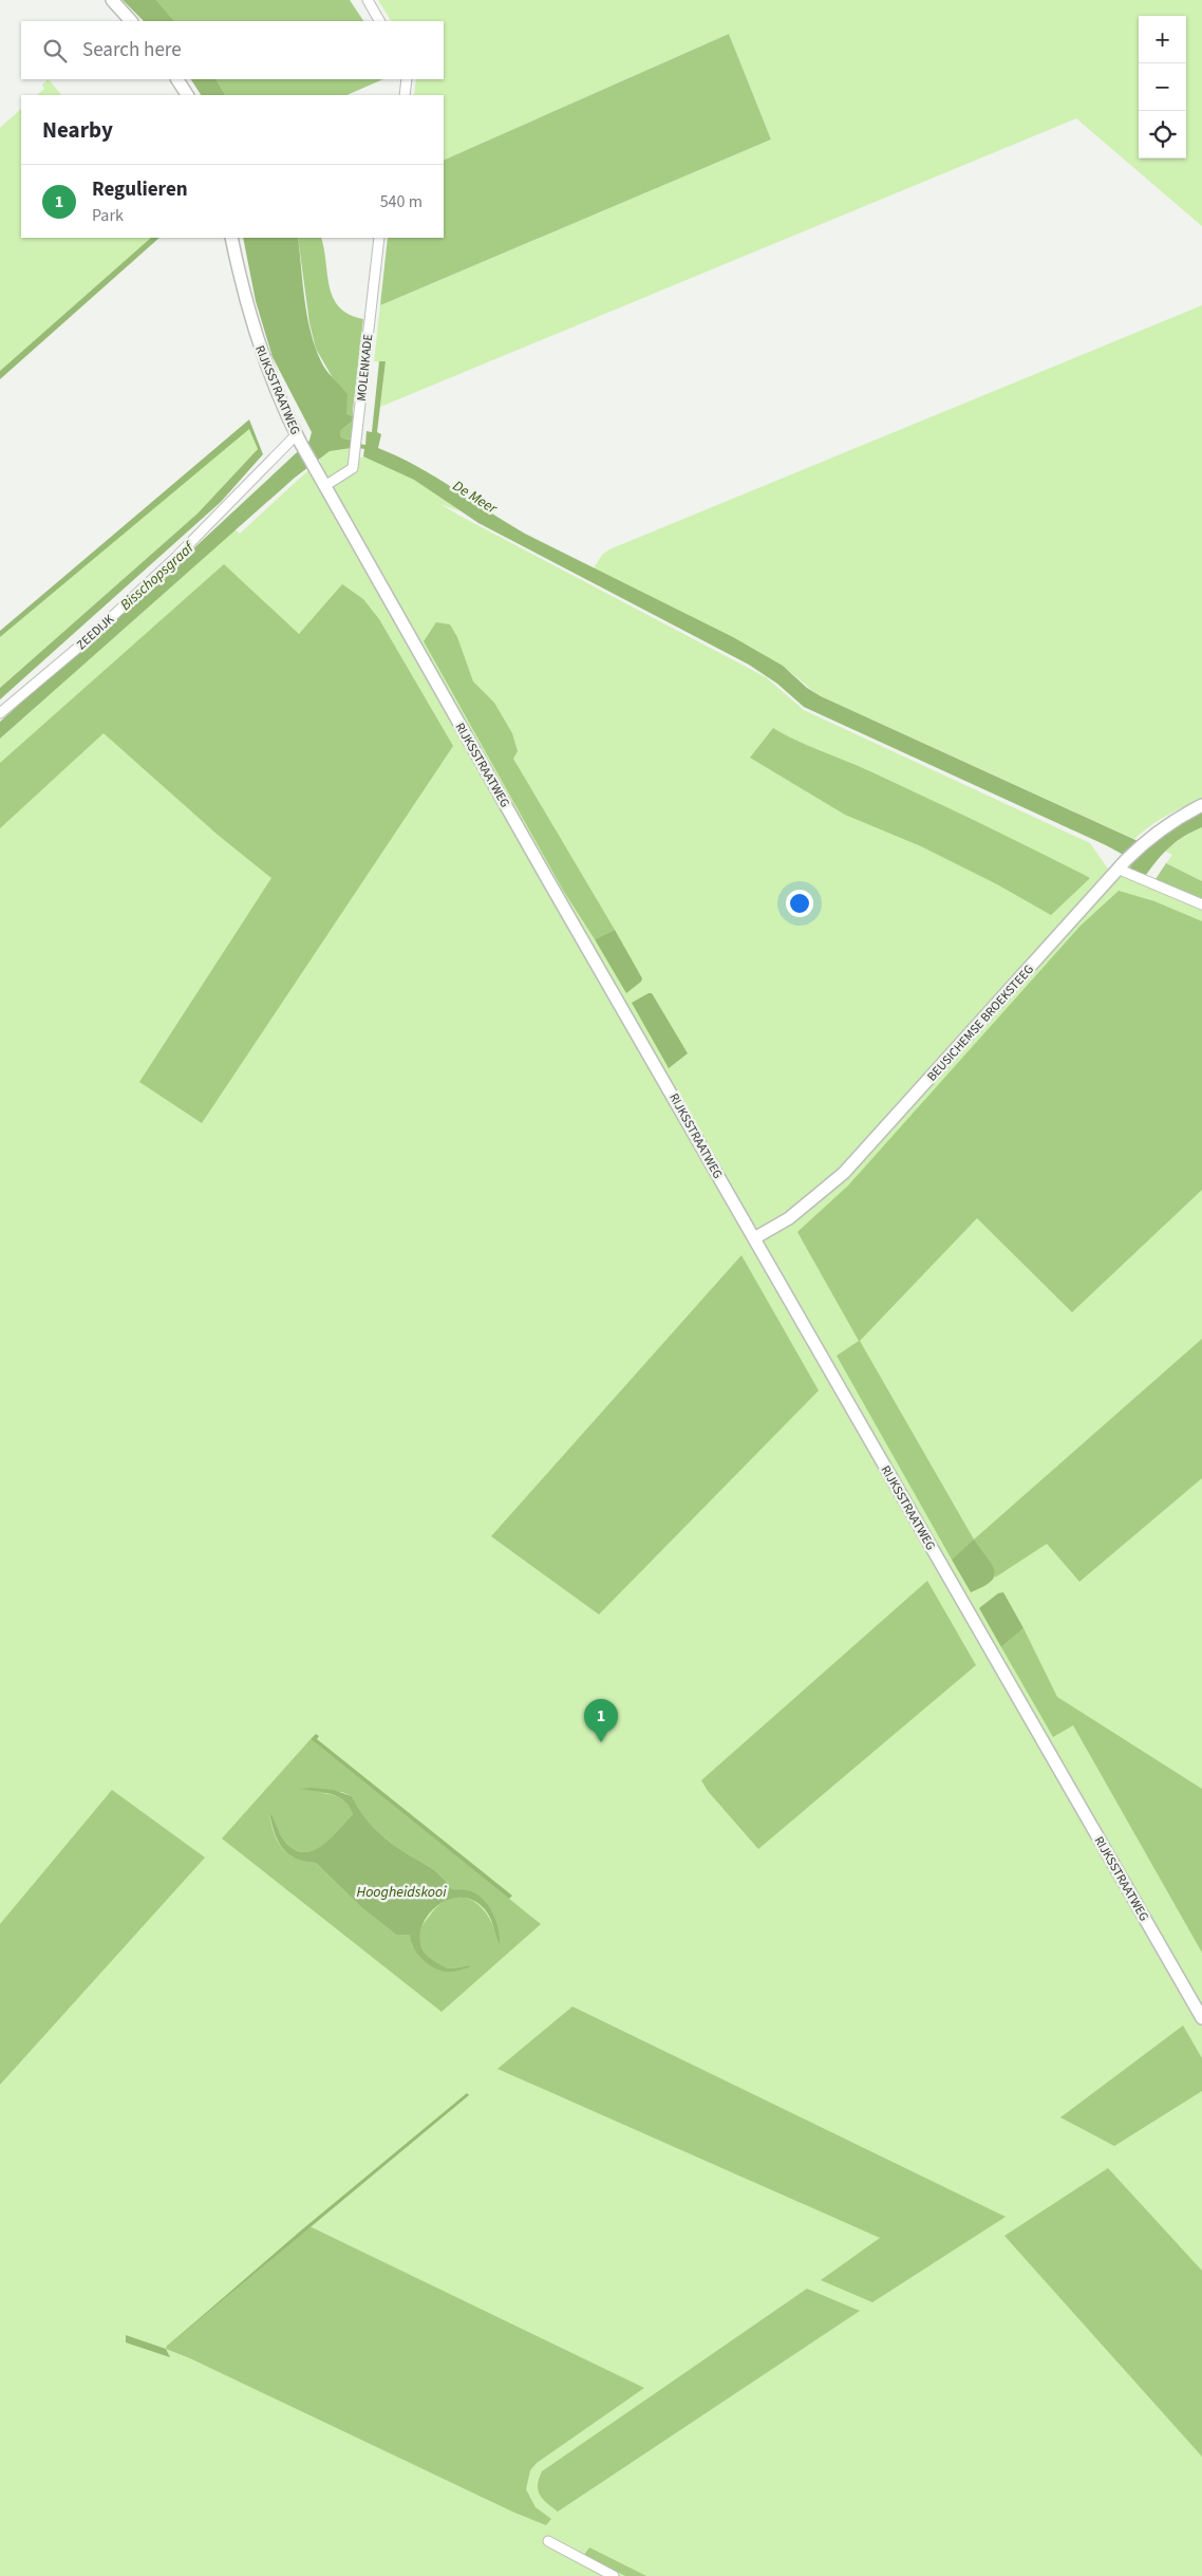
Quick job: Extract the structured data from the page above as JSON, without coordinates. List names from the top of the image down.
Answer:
{
  "streets": {
    "main road": ["RIJKSSTRAATWEG", "BEUSICHEMSE BROEKSTEEG"],
    "street": ["MOLENKADE", "ZEEDIJK"]
  },
  "crossings": [
    ["MOLENKADE", "RIJKSSTRAATWEG"],
    ["RIJKSSTRAATWEG", "ZEEDIJK"],
    ["RIJKSSTRAATWEG", "BEUSICHEMSE BROEKSTEEG"]
  ],
  "water": ["De Meer", "Bisschopsgraaf", "Hoogheidskooi"],
  "page": {
    "map_buttons": ["+", "−"],
    "search": "Search here",
    "heading": "Nearby",
    "list": [
      {
        "mark": "1",
        "name": "Regulieren",
        "note": "Park",
        "value": "540 m"
      }
    ],
    "pins": "1"
  }
}
